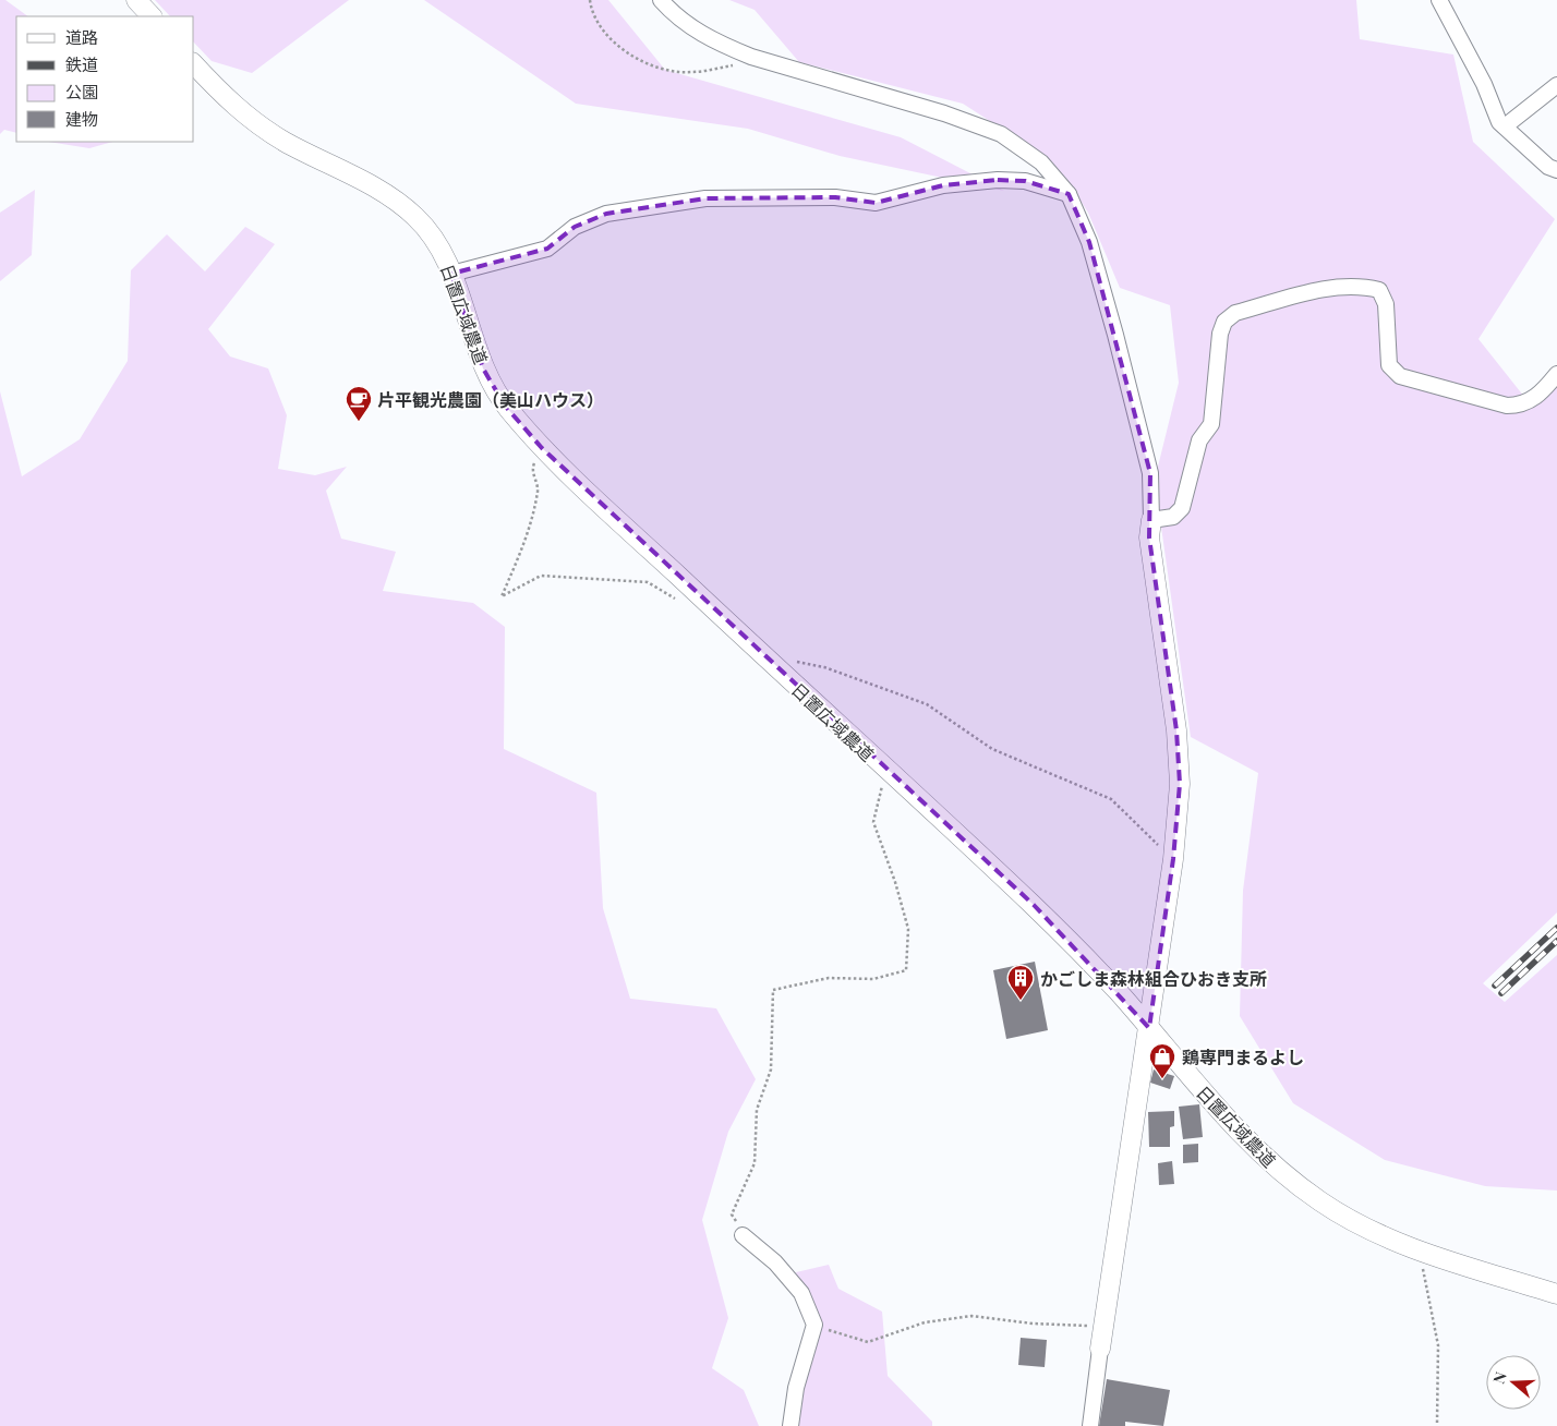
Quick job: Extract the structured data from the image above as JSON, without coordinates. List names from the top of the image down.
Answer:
{
  "streets": {
    "street": ["日置広域農道"]
  },
  "places": {
    "cafe": ["片平観光農園（美山ハウス）"],
    "building": ["かごしま森林組合ひおき支所"],
    "shop": ["鶏専門まるよし"]
  },
  "legend": [
    "道路",
    "鉄道",
    "公園",
    "建物"
  ],
  "north": "left"
}
